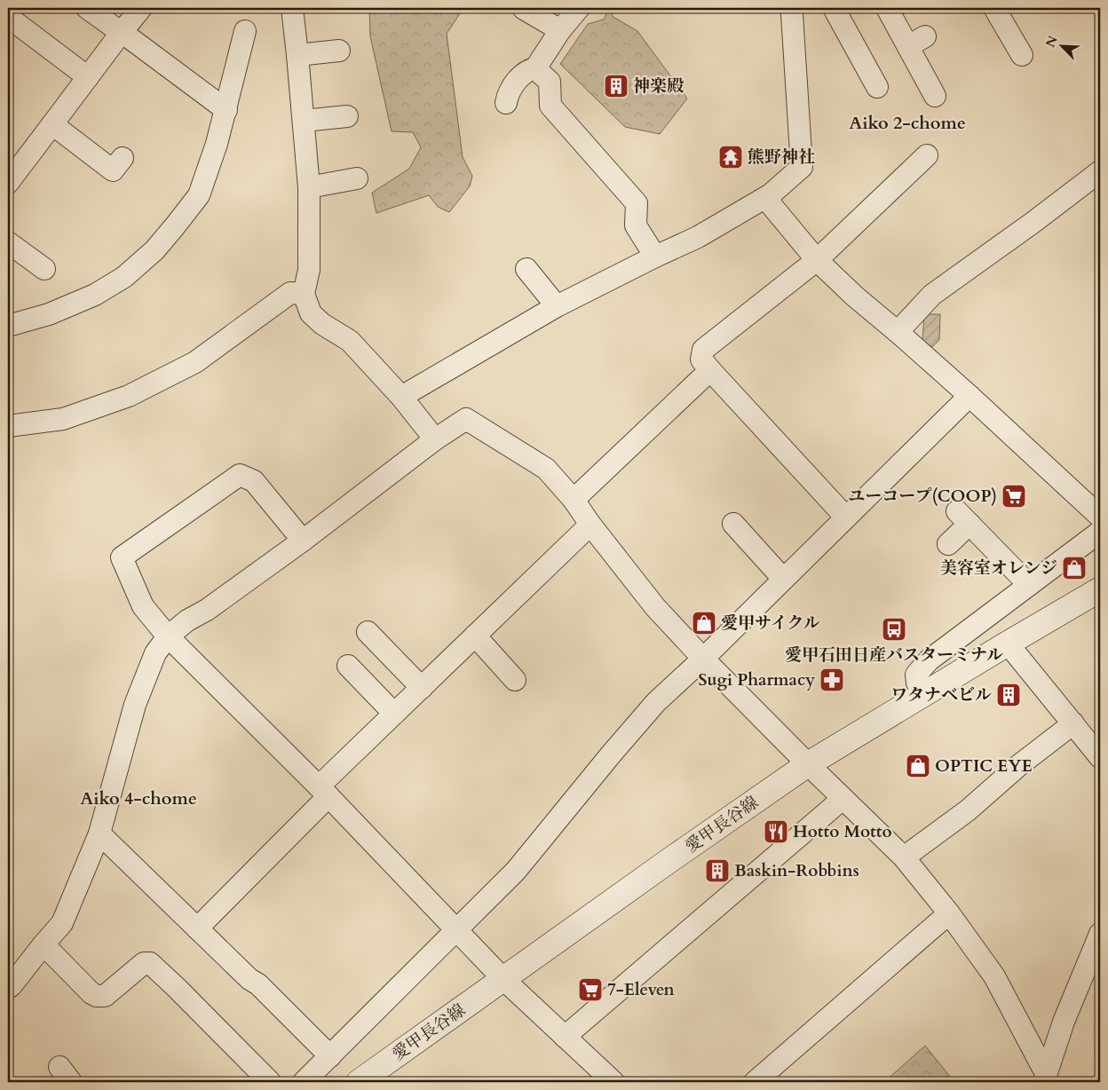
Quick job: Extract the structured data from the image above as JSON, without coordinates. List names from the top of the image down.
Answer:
{
  "streets": {
    "street": ["愛甲長谷線"]
  },
  "districts": ["Aiko 2-chome", "Aiko 4-chome"],
  "places": {
    "building": ["神楽殿", "ワタナベビル", "Baskin-Robbins"],
    "temple": ["熊野神社"],
    "supermarket": ["ユーコープ(COOP)", "7-Eleven"],
    "shop": ["美容室オレンジ", "愛甲サイクル", "OPTIC EYE"],
    "bus stop": ["愛甲石田日産バスターミナル"],
    "pharmacy": ["Sugi Pharmacy"],
    "restaurant": ["Hotto Motto"]
  },
  "north": "top left"
}
